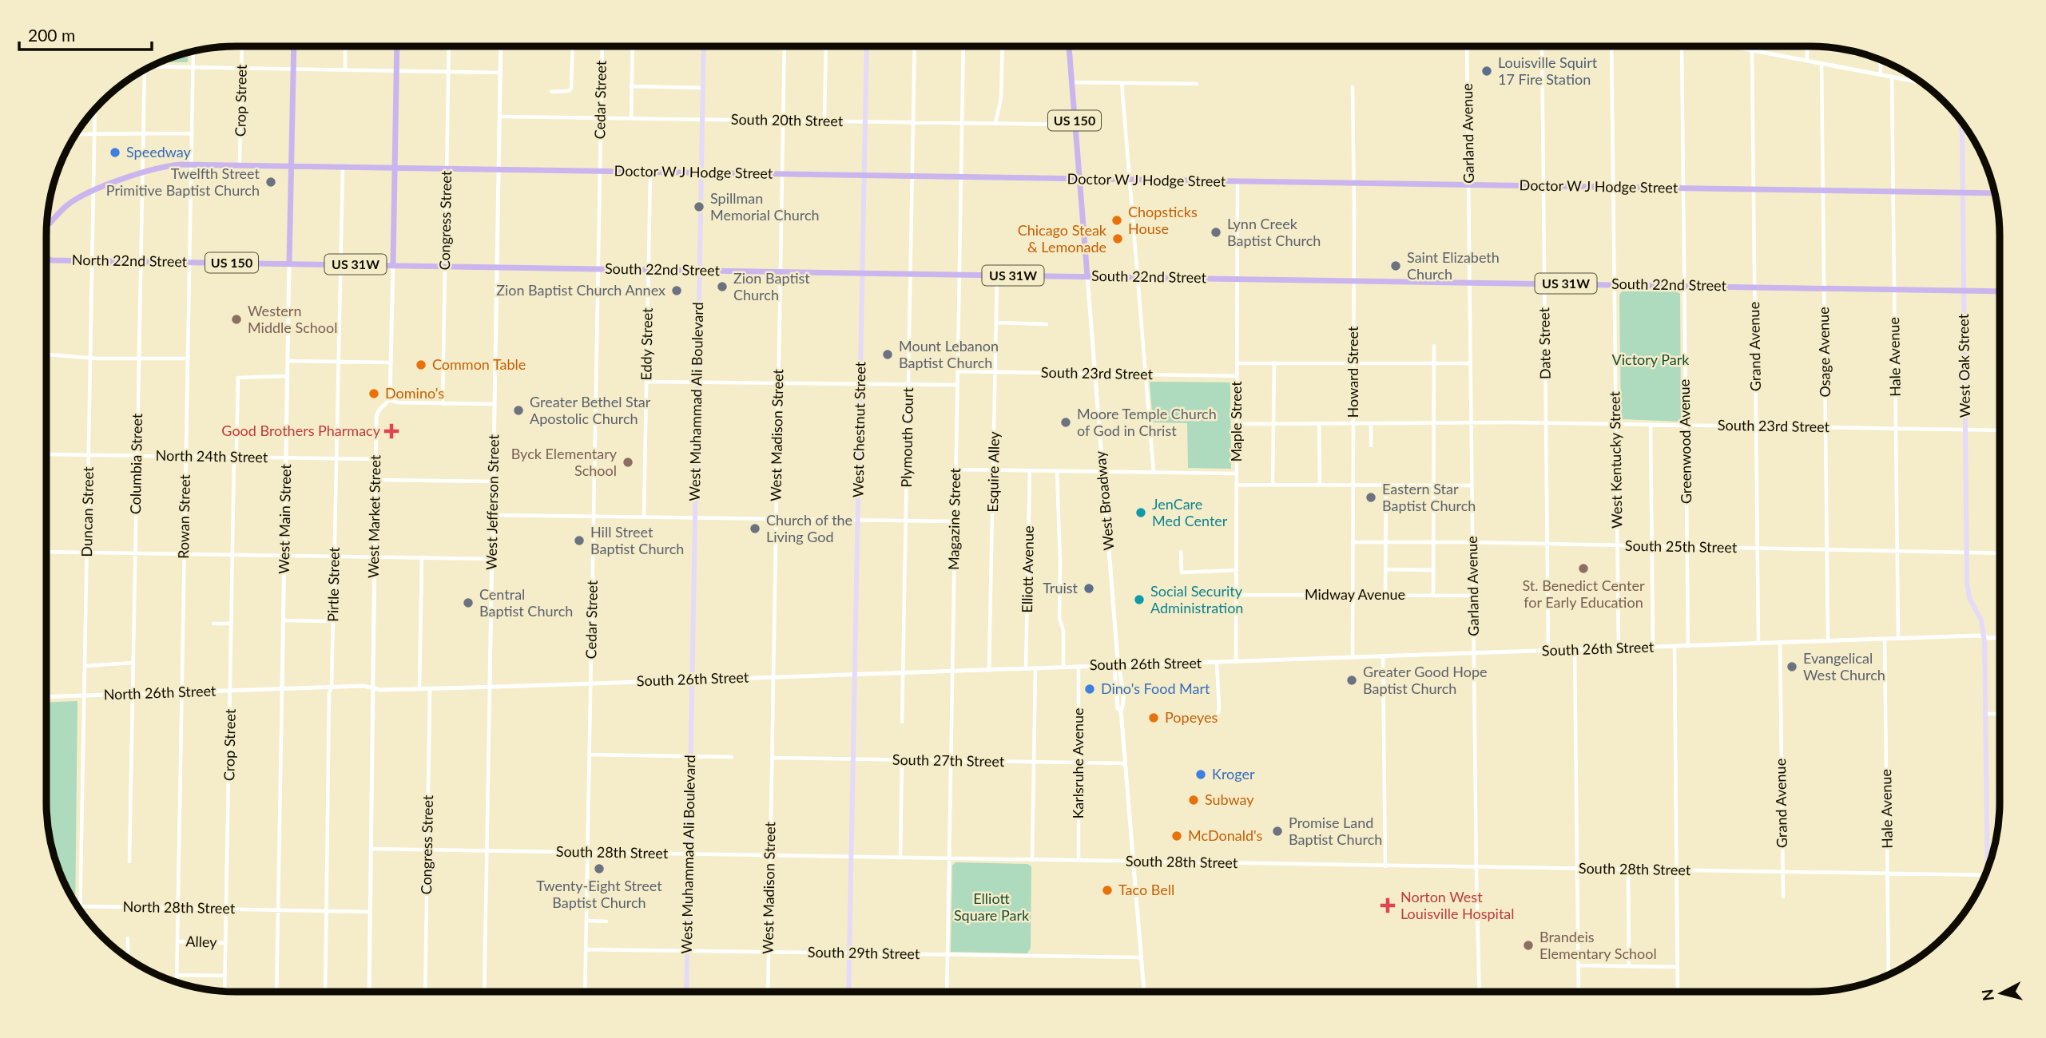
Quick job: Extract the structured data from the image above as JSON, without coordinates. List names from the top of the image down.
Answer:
{
  "streets": {
    "main road": [
      "US 150",
      "Doctor W J Hodge Street",
      "North 22nd Street",
      "US 31W",
      "South 22nd Street",
      "West Oak Street",
      "West Muhammad Ali Boulevard",
      "West Chestnut Street",
      "West Broadway",
      "West Market Street",
      "West Main Street"
    ],
    "street": [
      "Cedar Street",
      "Crop Street",
      "South 20th Street",
      "Garland Avenue",
      "Congress Street",
      "Date Street",
      "Eddy Street",
      "Grand Avenue",
      "Osage Avenue",
      "Hale Avenue",
      "Howard Street",
      "South 23rd Street",
      "Maple Street",
      "West Madison Street",
      "Plymouth Court",
      "Greenwood Avenue",
      "North 24th Street",
      "West Kentucky Street",
      "Columbia Street",
      "Esquire Alley",
      "West Jefferson Street",
      "Duncan Street",
      "Rowan Street",
      "Magazine Street",
      "South 25th Street",
      "Elliott Avenue",
      "Pirtle Street",
      "Midway Avenue",
      "South 26th Street",
      "North 26th Street",
      "South 27th Street",
      "Karlsruhe Avenue",
      "South 28th Street",
      "North 28th Street",
      "Alley",
      "South 29th Street"
    ]
  },
  "crossings": [
    ["Cedar Street", "South 20th Street"],
    ["Cedar Street", "Doctor W J Hodge Street"],
    ["Cedar Street", "South 22nd Street"],
    ["Cedar Street", "South 26th Street"],
    ["Cedar Street", "South 28th Street"],
    ["Cedar Street", "South 29th Street"],
    ["Crop Street", "Doctor W J Hodge Street"],
    ["Crop Street", "North 24th Street"],
    ["Crop Street", "West Main Street"],
    ["Crop Street", "North 26th Street"],
    ["Crop Street", "North 28th Street"],
    ["Crop Street", "Alley"],
    ["South 20th Street", "West Muhammad Ali Boulevard"],
    ["South 20th Street", "West Chestnut Street"],
    ["South 20th Street", "West Madison Street"],
    ["South 20th Street", "Plymouth Court"],
    ["South 20th Street", "West Broadway"],
    ["South 20th Street", "West Jefferson Street"],
    ["South 20th Street", "Magazine Street"],
    ["Garland Avenue", "Doctor W J Hodge Street"],
    ["Garland Avenue", "South 22nd Street"],
    ["Garland Avenue", "South 23rd Street"],
    ["Garland Avenue", "South 25th Street"],
    ["Garland Avenue", "Midway Avenue"],
    ["Garland Avenue", "South 26th Street"],
    ["Garland Avenue", "South 28th Street"],
    ["Doctor W J Hodge Street", "Congress Street"],
    ["Doctor W J Hodge Street", "Date Street"],
    ["Doctor W J Hodge Street", "Eddy Street"],
    ["Doctor W J Hodge Street", "Grand Avenue"],
    ["Doctor W J Hodge Street", "Osage Avenue"],
    ["Doctor W J Hodge Street", "Hale Avenue"],
    ["Doctor W J Hodge Street", "West Oak Street"],
    ["Doctor W J Hodge Street", "Howard Street"],
    ["Doctor W J Hodge Street", "West Muhammad Ali Boulevard"],
    ["Doctor W J Hodge Street", "Maple Street"],
    ["Doctor W J Hodge Street", "West Chestnut Street"],
    ["Doctor W J Hodge Street", "West Madison Street"],
    ["Doctor W J Hodge Street", "Plymouth Court"],
    ["Doctor W J Hodge Street", "Greenwood Avenue"],
    ["Doctor W J Hodge Street", "West Kentucky Street"],
    ["Doctor W J Hodge Street", "Columbia Street"],
    ["Doctor W J Hodge Street", "West Broadway"],
    ["Doctor W J Hodge Street", "West Jefferson Street"],
    ["Doctor W J Hodge Street", "Duncan Street"],
    ["Doctor W J Hodge Street", "Rowan Street"],
    ["Doctor W J Hodge Street", "West Market Street"],
    ["Doctor W J Hodge Street", "West Main Street"],
    ["Doctor W J Hodge Street", "Magazine Street"],
    ["Doctor W J Hodge Street", "Pirtle Street"],
    ["Congress Street", "South 22nd Street"],
    ["Congress Street", "South 26th Street"],
    ["Congress Street", "South 28th Street"],
    ["North 22nd Street", "South 22nd Street"],
    ["North 22nd Street", "Columbia Street"],
    ["North 22nd Street", "Duncan Street"],
    ["North 22nd Street", "Rowan Street"],
    ["North 22nd Street", "West Main Street"],
    ["South 22nd Street", "Date Street"],
    ["South 22nd Street", "Eddy Street"],
    ["South 22nd Street", "Grand Avenue"],
    ["South 22nd Street", "Osage Avenue"],
    ["South 22nd Street", "Hale Avenue"],
    ["South 22nd Street", "West Oak Street"],
    ["South 22nd Street", "Howard Street"],
    ["South 22nd Street", "West Muhammad Ali Boulevard"],
    ["South 22nd Street", "Maple Street"],
    ["South 22nd Street", "West Chestnut Street"],
    ["South 22nd Street", "West Madison Street"],
    ["South 22nd Street", "Plymouth Court"],
    ["South 22nd Street", "Greenwood Avenue"],
    ["South 22nd Street", "West Kentucky Street"],
    ["South 22nd Street", "Esquire Alley"],
    ["South 22nd Street", "West Broadway"],
    ["South 22nd Street", "West Jefferson Street"],
    ["South 22nd Street", "West Market Street"],
    ["South 22nd Street", "West Main Street"],
    ["South 22nd Street", "Magazine Street"],
    ["South 22nd Street", "Pirtle Street"],
    ["Date Street", "South 23rd Street"],
    ["Date Street", "South 25th Street"],
    ["Date Street", "South 26th Street"],
    ["Grand Avenue", "South 23rd Street"],
    ["Grand Avenue", "South 25th Street"],
    ["Grand Avenue", "South 26th Street"],
    ["Grand Avenue", "South 28th Street"],
    ["Osage Avenue", "South 23rd Street"],
    ["Osage Avenue", "South 25th Street"],
    ["Osage Avenue", "South 26th Street"],
    ["Hale Avenue", "South 23rd Street"],
    ["Hale Avenue", "South 25th Street"],
    ["Hale Avenue", "South 26th Street"],
    ["Hale Avenue", "South 28th Street"],
    ["West Oak Street", "South 23rd Street"],
    ["West Oak Street", "South 25th Street"],
    ["West Oak Street", "South 26th Street"],
    ["Howard Street", "South 23rd Street"],
    ["Howard Street", "South 25th Street"],
    ["Howard Street", "Midway Avenue"],
    ["Howard Street", "South 26th Street"],
    ["South 23rd Street", "Maple Street"],
    ["South 23rd Street", "Greenwood Avenue"],
    ["South 23rd Street", "West Kentucky Street"],
    ["South 23rd Street", "Esquire Alley"],
    ["South 23rd Street", "West Broadway"],
    ["South 23rd Street", "Magazine Street"],
    ["West Muhammad Ali Boulevard", "South 26th Street"],
    ["West Muhammad Ali Boulevard", "South 28th Street"],
    ["West Muhammad Ali Boulevard", "South 29th Street"],
    ["Maple Street", "Midway Avenue"],
    ["Maple Street", "South 26th Street"],
    ["West Chestnut Street", "South 26th Street"],
    ["West Chestnut Street", "South 27th Street"],
    ["West Chestnut Street", "South 28th Street"],
    ["West Chestnut Street", "South 29th Street"],
    ["West Madison Street", "South 26th Street"],
    ["West Madison Street", "South 27th Street"],
    ["West Madison Street", "South 28th Street"],
    ["West Madison Street", "South 29th Street"],
    ["Plymouth Court", "South 26th Street"],
    ["Greenwood Avenue", "South 25th Street"],
    ["Greenwood Avenue", "South 26th Street"],
    ["North 24th Street", "Columbia Street"],
    ["North 24th Street", "Duncan Street"],
    ["North 24th Street", "Rowan Street"],
    ["North 24th Street", "West Market Street"],
    ["North 24th Street", "West Main Street"],
    ["North 24th Street", "Pirtle Street"],
    ["West Kentucky Street", "South 25th Street"],
    ["West Kentucky Street", "South 26th Street"],
    ["Columbia Street", "North 26th Street"],
    ["Esquire Alley", "South 26th Street"],
    ["West Broadway", "South 26th Street"],
    ["West Broadway", "South 27th Street"],
    ["West Broadway", "South 28th Street"],
    ["West Broadway", "South 29th Street"],
    ["West Jefferson Street", "South 26th Street"],
    ["West Jefferson Street", "South 28th Street"],
    ["Duncan Street", "North 26th Street"],
    ["Duncan Street", "North 28th Street"],
    ["Rowan Street", "North 26th Street"],
    ["Rowan Street", "North 28th Street"],
    ["Rowan Street", "Alley"],
    ["West Market Street", "South 26th Street"],
    ["West Market Street", "South 28th Street"],
    ["West Main Street", "South 26th Street"],
    ["West Main Street", "North 26th Street"],
    ["West Main Street", "North 28th Street"],
    ["Magazine Street", "South 26th Street"],
    ["Magazine Street", "South 27th Street"],
    ["Magazine Street", "South 28th Street"],
    ["Magazine Street", "South 29th Street"],
    ["Elliott Avenue", "South 26th Street"],
    ["Pirtle Street", "South 26th Street"],
    ["South 26th Street", "North 26th Street"],
    ["South 26th Street", "Karlsruhe Avenue"],
    ["South 27th Street", "Karlsruhe Avenue"],
    ["Karlsruhe Avenue", "South 28th Street"]
  ],
  "parks": ["Victory Park", "Elliott Square Park"],
  "places": {
    "other": [
      "Louisville Squirt 17 Fire Station",
      "Speedway",
      "Twelfth Street Primitive Baptist Church",
      "Spillman Memorial Church",
      "Chopsticks House",
      "Lynn Creek Baptist Church",
      "Chicago Steak & Lemonade",
      "Saint Elizabeth Church",
      "Zion Baptist Church",
      "Zion Baptist Church Annex",
      "Western Middle School",
      "Mount Lebanon Baptist Church",
      "Common Table",
      "Domino's",
      "Greater Bethel Star Apostolic Church",
      "Moore Temple Church of God in Christ",
      "Byck Elementary School",
      "Eastern Star Baptist Church",
      "JenCare Med Center",
      "Church of the Living God",
      "Hill Street Baptist Church",
      "St. Benedict Center for Early Education",
      "Truist",
      "Social Security Administration",
      "Central Baptist Church",
      "Evangelical West Church",
      "Greater Good Hope Baptist Church",
      "Dino's Food Mart",
      "Popeyes",
      "Kroger",
      "Subway",
      "Promise Land Baptist Church",
      "McDonald's",
      "Twenty-Eight Street Baptist Church",
      "Taco Bell",
      "Brandeis Elementary School"
    ],
    "health": ["Good Brothers Pharmacy", "Norton West Louisville Hospital"]
  },
  "scale_bar": "200 m",
  "north": "left"
}
